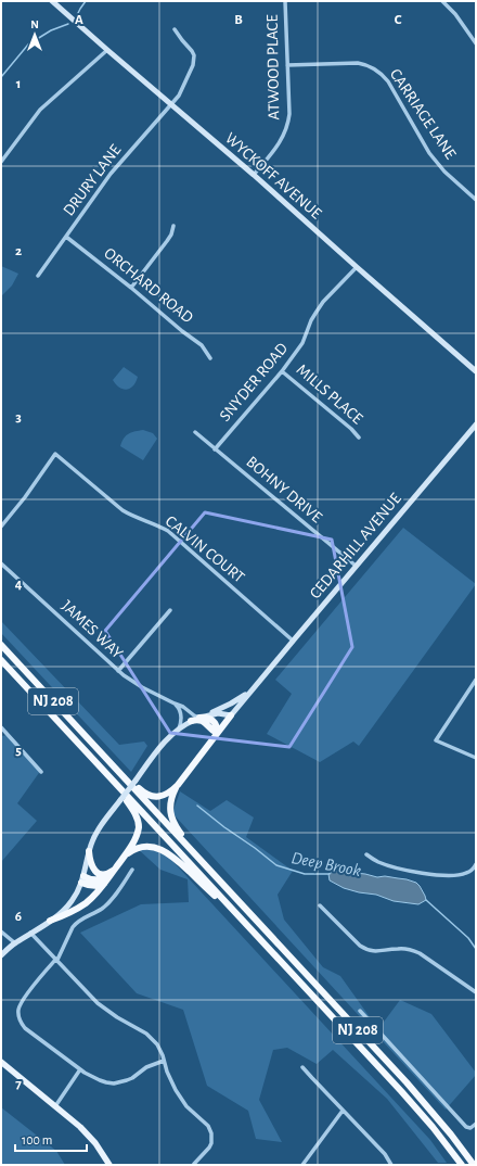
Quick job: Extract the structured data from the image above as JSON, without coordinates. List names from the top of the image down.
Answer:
{
  "streets": {
    "highway": ["NJ 208"],
    "main road": ["WYCKOFF AVENUE", "CEDARHILL AVENUE"],
    "street": [
      "ATWOOD PLACE",
      "CARRIAGE LANE",
      "DRURY LANE",
      "ORCHARD ROAD",
      "SNYDER ROAD",
      "MILLS PLACE",
      "BOHNY DRIVE",
      "CALVIN COURT",
      "JAMES WAY"
    ]
  },
  "crossings": [
    ["ATWOOD PLACE", "CARRIAGE LANE"],
    ["ATWOOD PLACE", "WYCKOFF AVENUE"],
    ["WYCKOFF AVENUE", "DRURY LANE"],
    ["WYCKOFF AVENUE", "SNYDER ROAD"],
    ["DRURY LANE", "ORCHARD ROAD"],
    ["SNYDER ROAD", "MILLS PLACE"],
    ["SNYDER ROAD", "BOHNY DRIVE"],
    ["BOHNY DRIVE", "CEDARHILL AVENUE"],
    ["CEDARHILL AVENUE", "CALVIN COURT"],
    ["CEDARHILL AVENUE", "JAMES WAY"]
  ],
  "water": ["Deep Brook"],
  "scale_bar": "100 m",
  "north": "top",
  "grid": {
    "columns": ["A", "B", "C"],
    "rows": [
      "1",
      "2",
      "3",
      "4",
      "5",
      "6",
      "7"
    ]
  }
}
